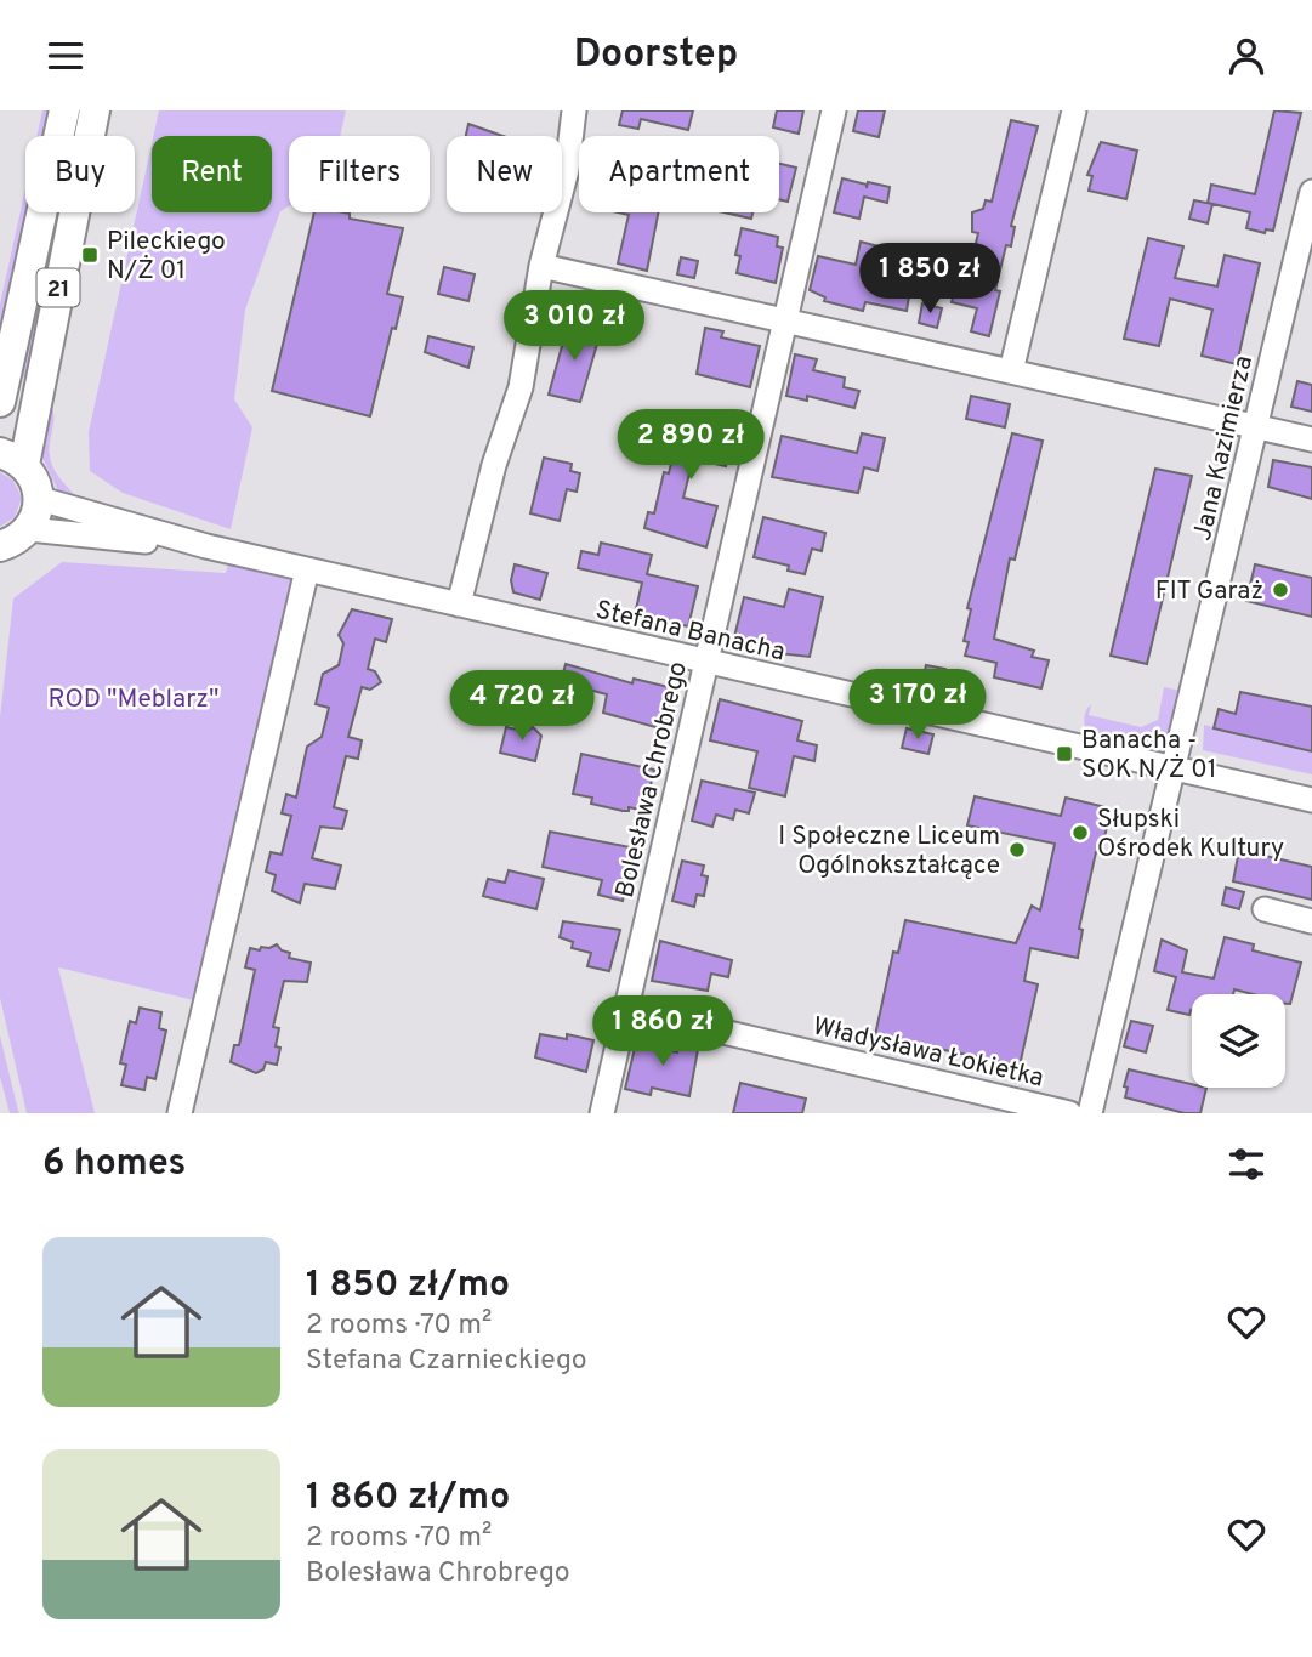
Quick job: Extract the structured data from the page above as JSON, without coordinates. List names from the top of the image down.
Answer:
{
  "streets": {
    "main road": ["21"],
    "street": [
      "Jana Kazimierza",
      "Stefana Banacha",
      "Bolesława Chrobrego",
      "Władysława Łokietka"
    ]
  },
  "crossings": [
    ["21", "Stefana Banacha"],
    ["Jana Kazimierza", "Stefana Banacha"],
    ["Stefana Banacha", "Bolesława Chrobrego"],
    ["Bolesława Chrobrego", "Władysława Łokietka"]
  ],
  "parks": ["ROD \"Meblarz\""],
  "places": {
    "transit": ["Pileckiego N/Ż 01", "Banacha - SOK N/Ż 01"],
    "other": ["FIT Garaż", "Słupski Ośrodek Kultury", "I Społeczne Liceum Ogólnokształcące"]
  },
  "page": {
    "header": "Doorstep",
    "chip": [
      "Buy",
      "Rent",
      "Filters",
      "New",
      "Apartment"
    ],
    "price": [
      "1 850 zł",
      "3 010 zł",
      "2 890 zł",
      "3 170 zł",
      "4 720 zł",
      "1 860 zł"
    ],
    "heading": "6 homes",
    "list": [
      {
        "name": "1 850 zł/mo",
        "note": "2 rooms · 70 m² · Stefana Czarnieckiego"
      },
      {
        "name": "1 860 zł/mo",
        "note": "2 rooms · 70 m² · Bolesława Chrobrego"
      }
    ]
  }
}
